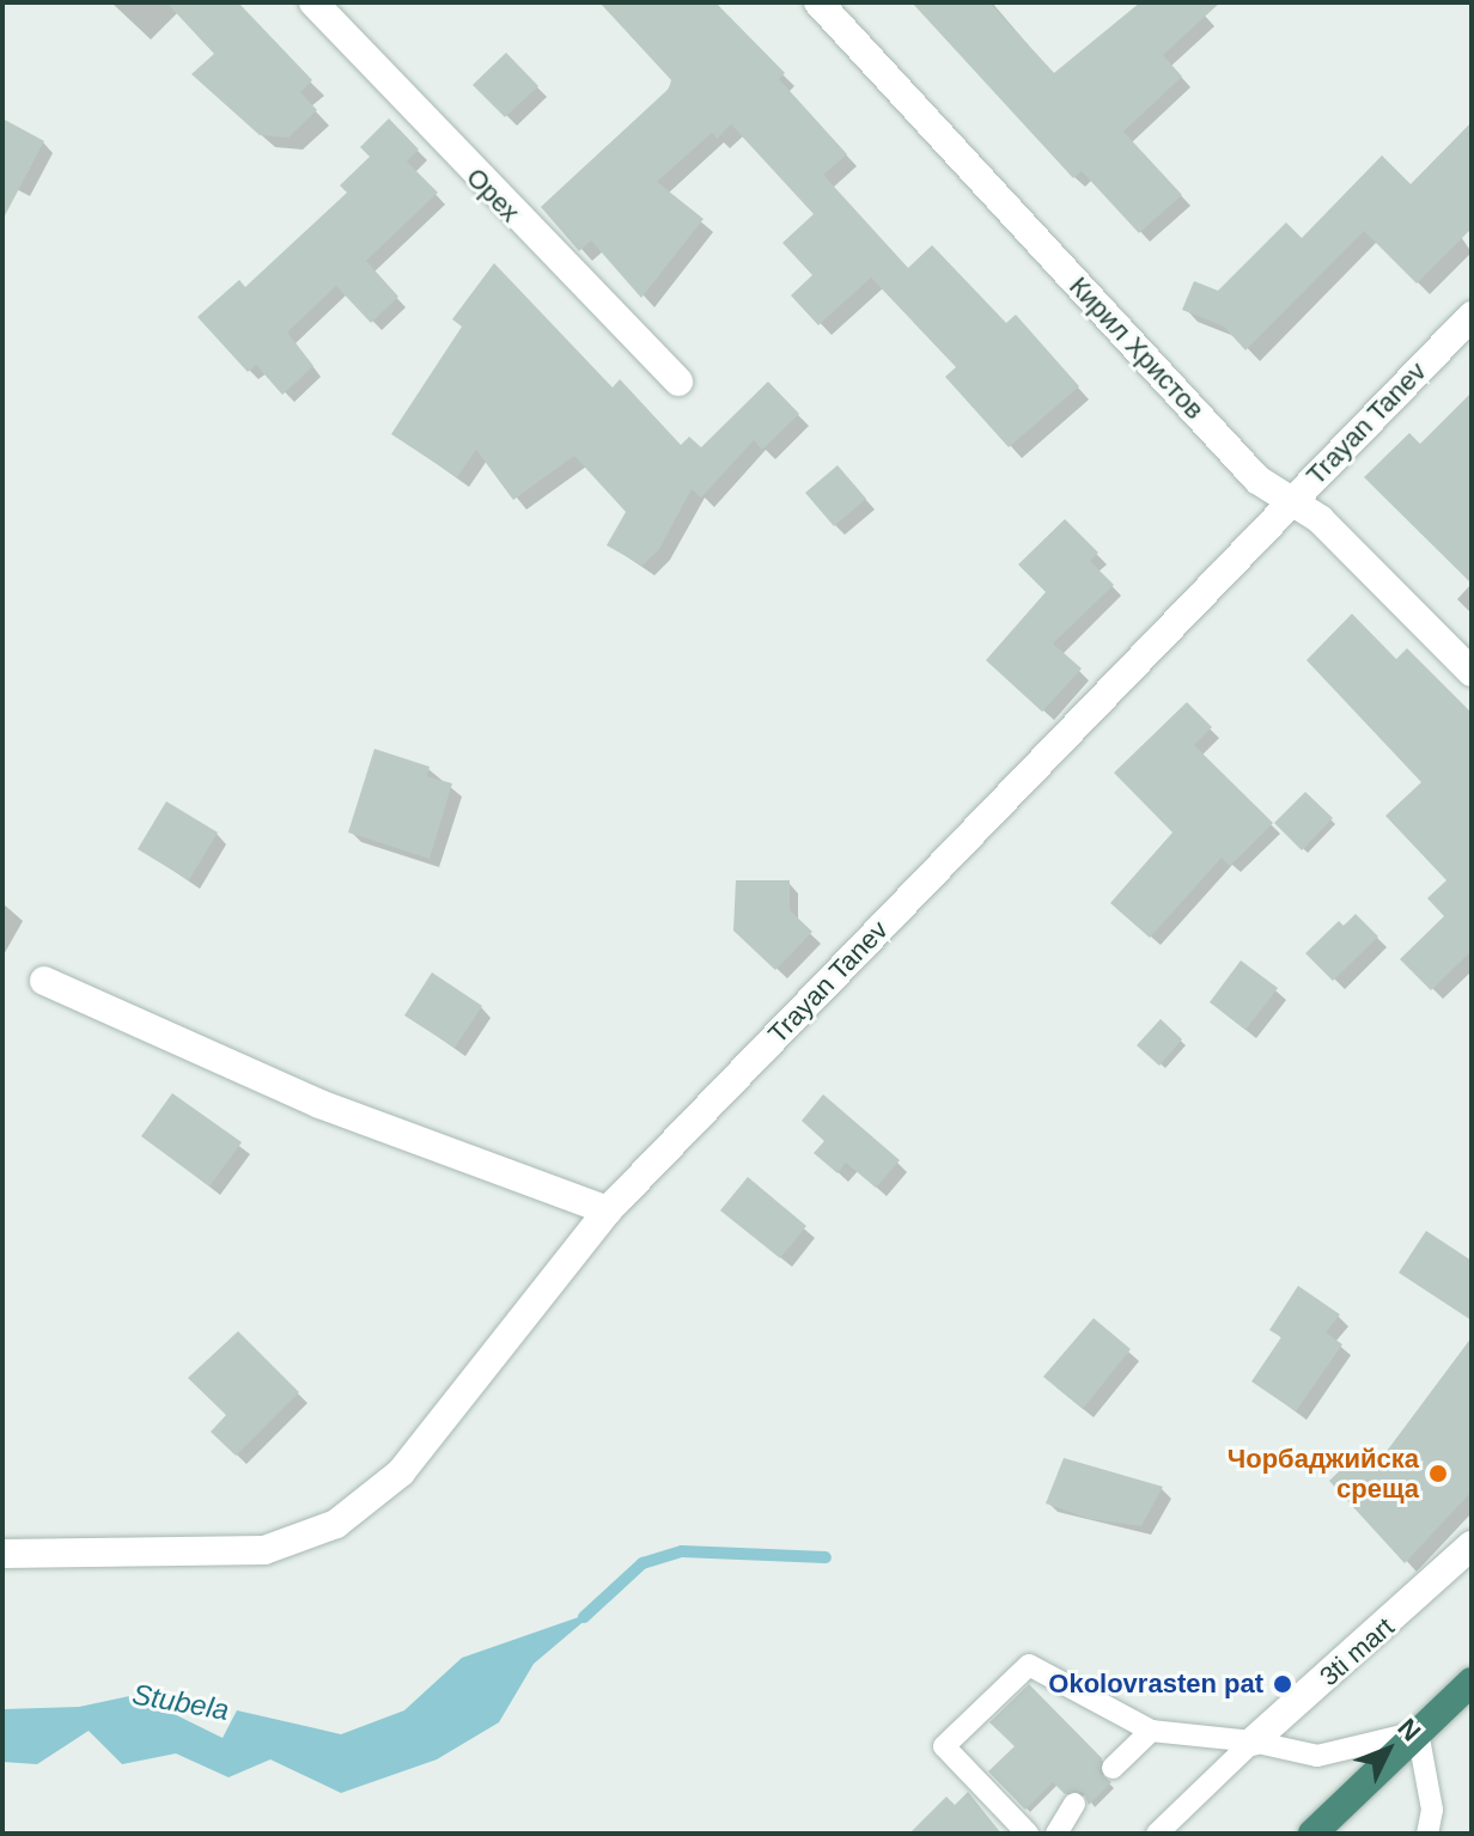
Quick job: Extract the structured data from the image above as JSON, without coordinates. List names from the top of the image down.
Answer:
{
  "streets": {
    "street": [
      "Орех",
      "Кирил Христов",
      "Trayan Tanev",
      "3ti mart"
    ]
  },
  "crossings": [
    ["Кирил Христов", "Trayan Tanev"]
  ],
  "water": ["Stubela"],
  "places": ["Чорбаджийска среща", "Okolovrasten pat"],
  "north": "top right"
}
